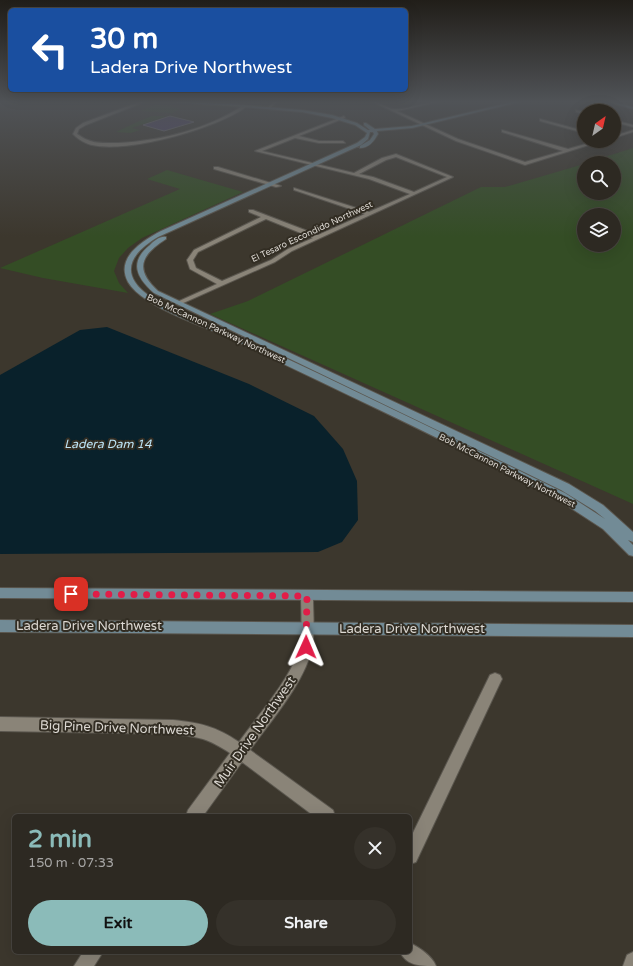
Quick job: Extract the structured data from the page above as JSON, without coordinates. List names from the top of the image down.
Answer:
{
  "streets": {
    "street": [
      "El Tesaro Escondido Northwest",
      "Bob McCannon Parkway Northwest",
      "Ladera Drive Northwest",
      "Big Pine Drive Northwest",
      "Muir Drive Northwest"
    ]
  },
  "crossings": [
    ["El Tesaro Escondido Northwest", "Bob McCannon Parkway Northwest"],
    ["Ladera Drive Northwest", "Muir Drive Northwest"],
    ["Big Pine Drive Northwest", "Muir Drive Northwest"]
  ],
  "water": ["Ladera Dam 14"],
  "north": "top right",
  "page": {
    "turn": ["30 m", "Ladera Drive Northwest"],
    "heading": ["2 min", "150 m · 07:33"],
    "buttons": ["Exit", "Share"]
  }
}
